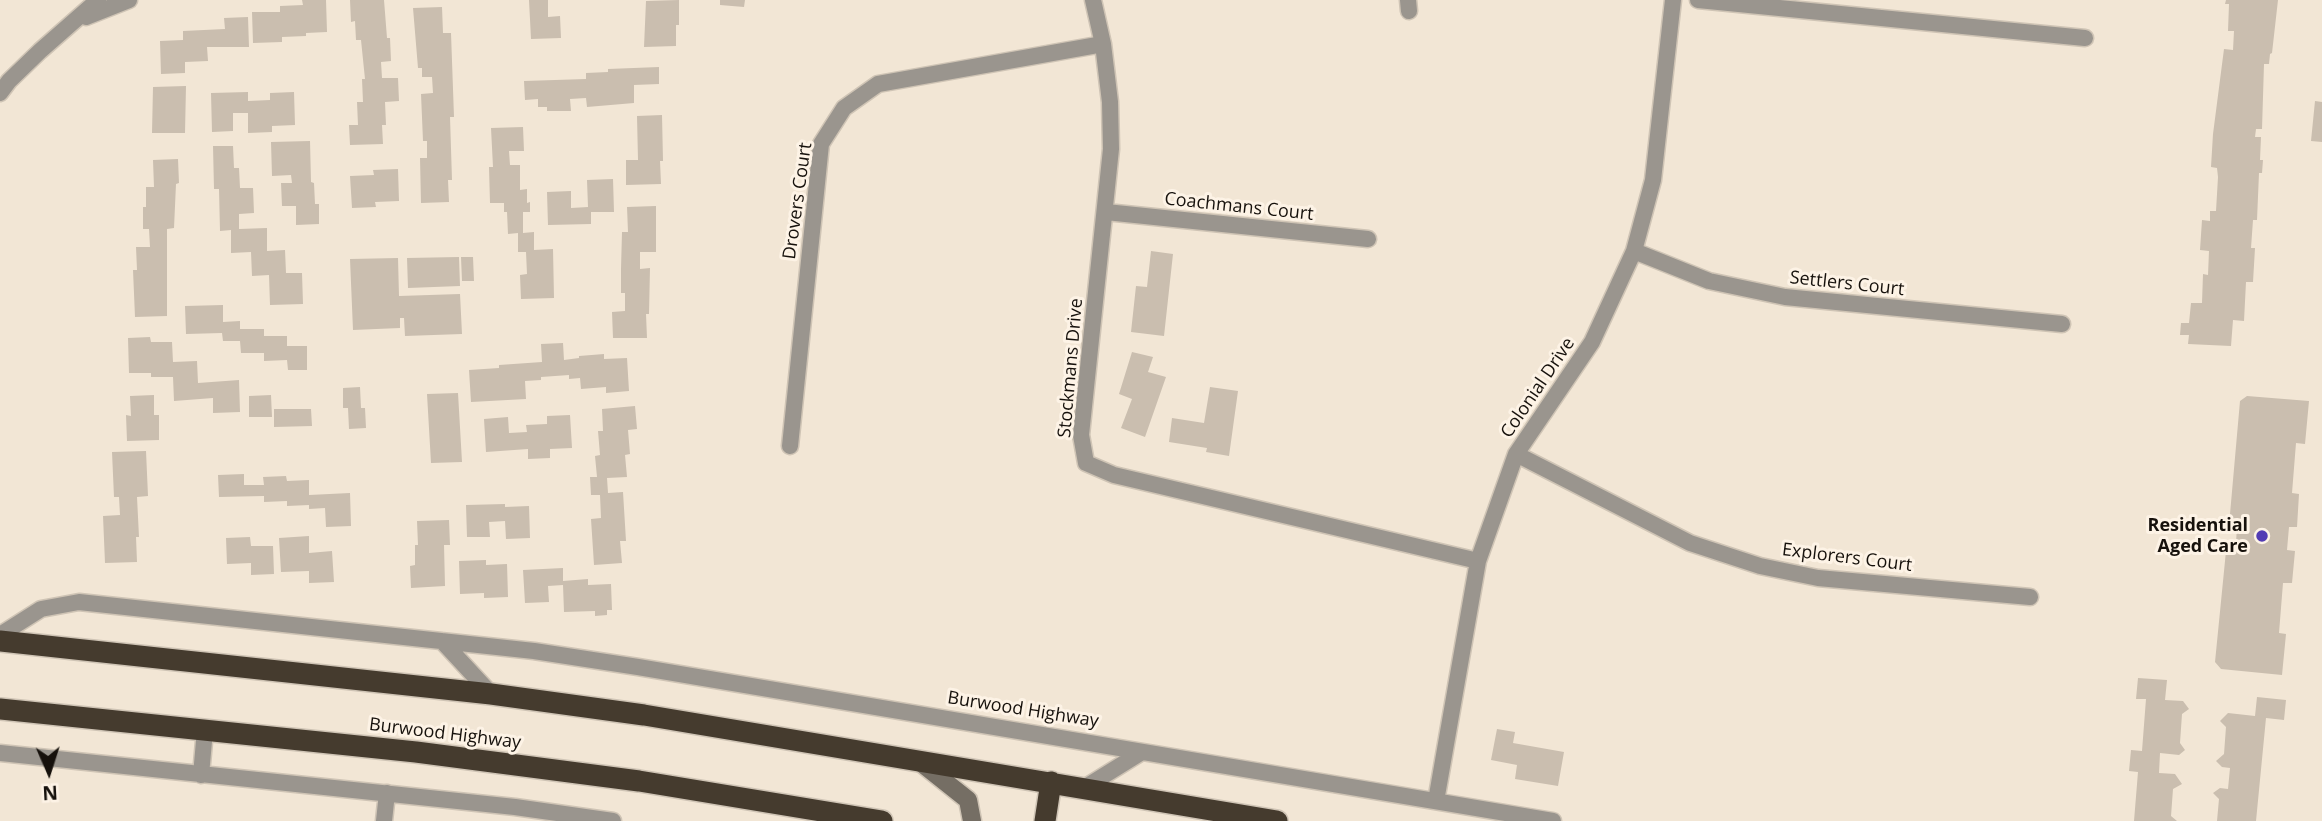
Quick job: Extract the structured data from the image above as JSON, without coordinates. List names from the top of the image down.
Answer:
{
  "streets": {
    "highway": ["Burwood Highway"],
    "street": [
      "Drovers Court",
      "Coachmans Court",
      "Settlers Court",
      "Stockmans Drive",
      "Colonial Drive",
      "Explorers Court"
    ]
  },
  "crossings": [
    ["Drovers Court", "Stockmans Drive"],
    ["Coachmans Court", "Stockmans Drive"],
    ["Settlers Court", "Colonial Drive"],
    ["Stockmans Drive", "Colonial Drive"],
    ["Colonial Drive", "Explorers Court"],
    ["Colonial Drive", "Burwood Highway"]
  ],
  "places": ["Residential Aged Care"],
  "north": "bottom"
}
